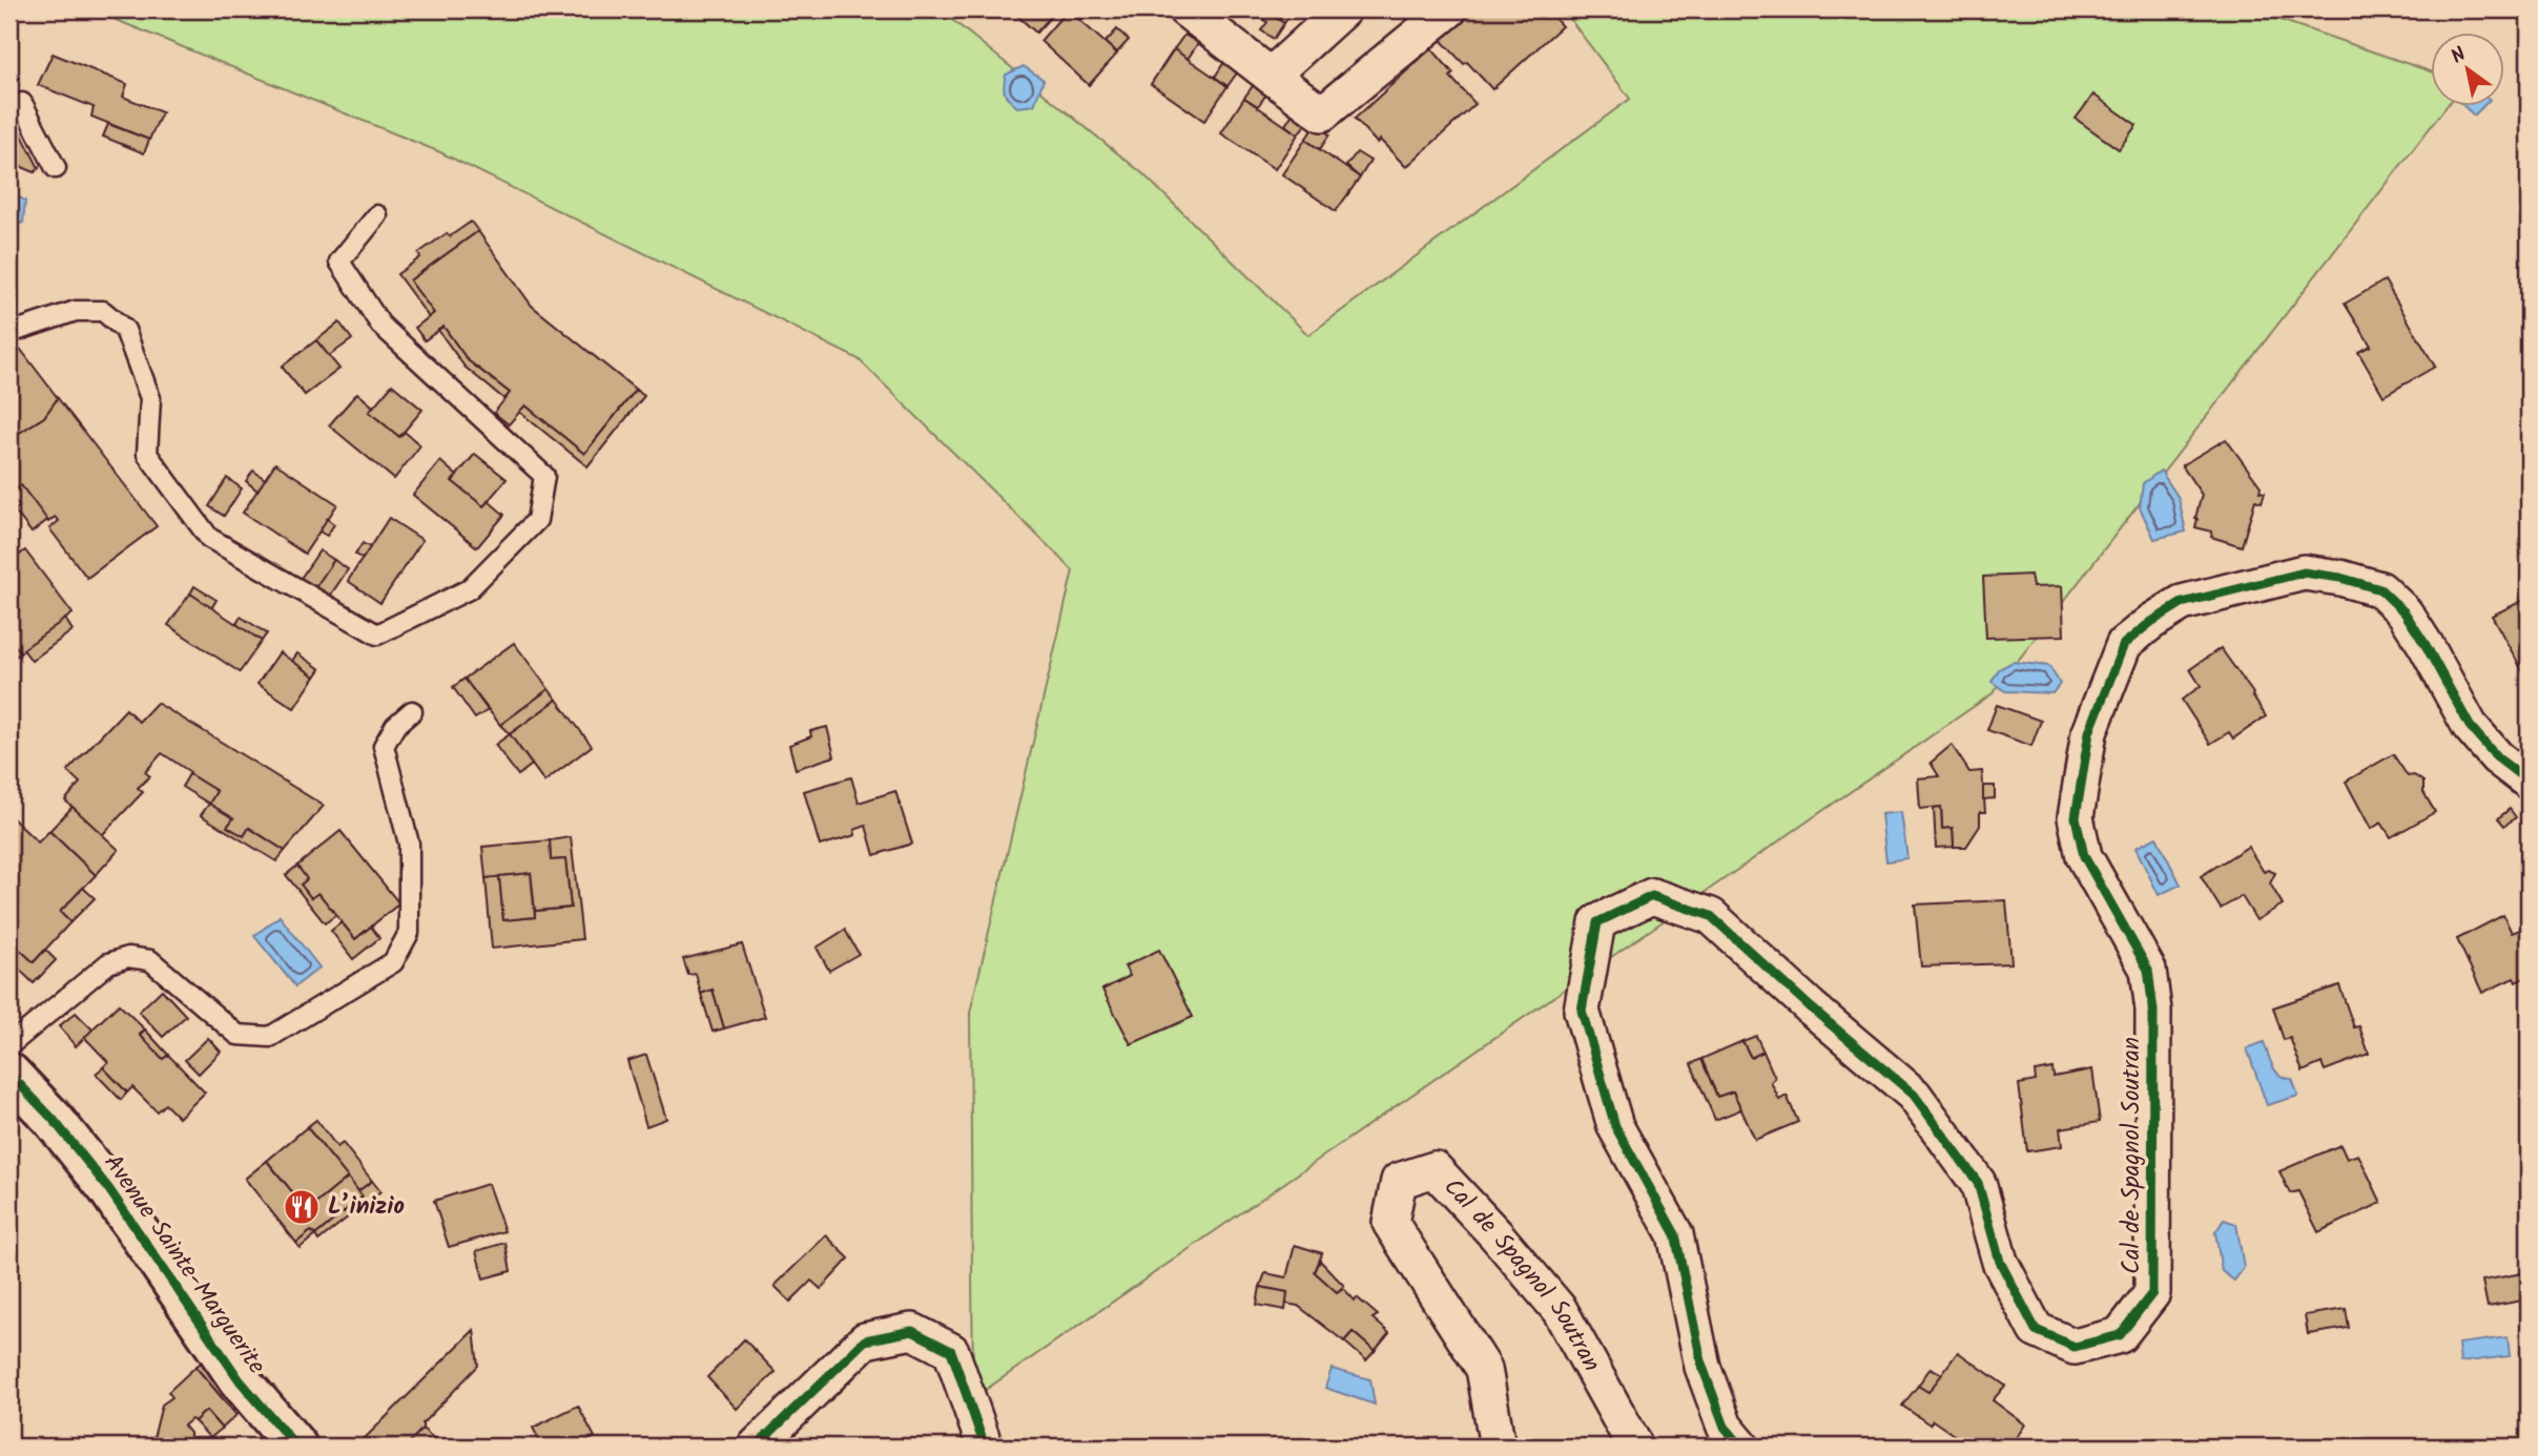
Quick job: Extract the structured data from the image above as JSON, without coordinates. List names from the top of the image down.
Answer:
{
  "streets": {
    "street": ["Cal de Spagnol Soutran", "Avenue Sainte-Marguerite"]
  },
  "places": {
    "restaurant": ["L’inizio"]
  },
  "north": "top left"
}
